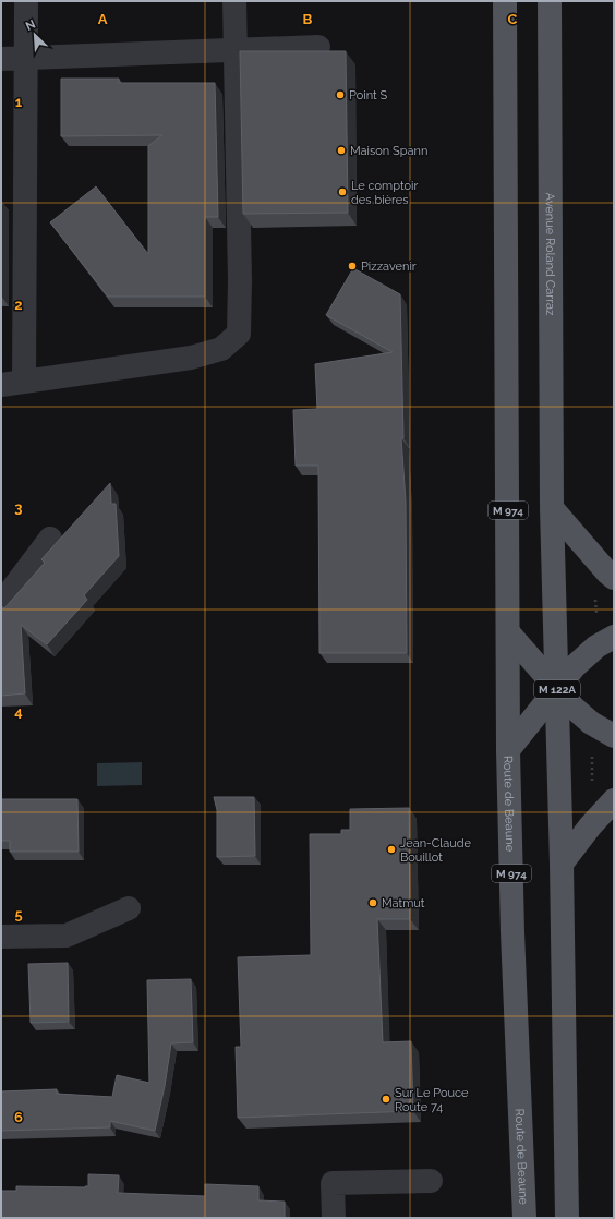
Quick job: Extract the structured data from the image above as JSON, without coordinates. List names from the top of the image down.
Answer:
{
  "streets": {
    "main road": [
      "Avenue Roland Carraz",
      "M 974",
      "M 122A",
      "Route de Beaune"
    ]
  },
  "crossings": [
    ["M 122A", "Route de Beaune"]
  ],
  "places": [
    "Point S",
    "Maison Spann",
    "Le comptoir des bières",
    "Pizzavenir",
    "Jean-Claude Bouillot",
    "Matmut",
    "Sur Le Pouce Route 74"
  ],
  "north": "top left",
  "grid": {
    "columns": ["A", "B", "C"],
    "rows": [
      "1",
      "2",
      "3",
      "4",
      "5",
      "6"
    ]
  }
}
